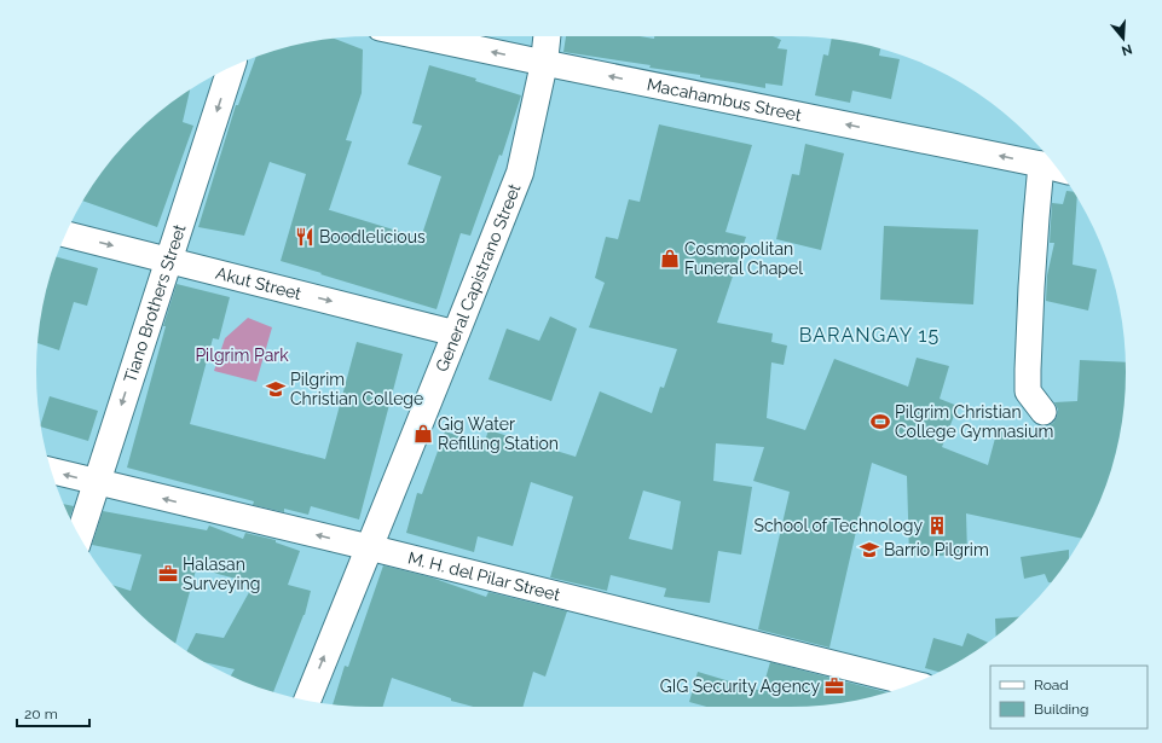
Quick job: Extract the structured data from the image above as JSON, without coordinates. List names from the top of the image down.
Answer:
{
  "streets": {
    "main road": ["General Capistrano Street", "Tiano Brothers Street"],
    "street": ["Macahambus Street", "Akut Street", "M. H. del Pilar Street"]
  },
  "crossings": [
    ["Macahambus Street", "General Capistrano Street"],
    ["General Capistrano Street", "Akut Street"],
    ["General Capistrano Street", "M. H. del Pilar Street"],
    ["Akut Street", "Tiano Brothers Street"],
    ["Tiano Brothers Street", "M. H. del Pilar Street"]
  ],
  "one_way": [
    "Macahambus Street",
    "Akut Street",
    "Tiano Brothers Street",
    "M. H. del Pilar Street"
  ],
  "districts": ["BARANGAY 15"],
  "parks": ["Pilgrim Park"],
  "places": {
    "restaurant": ["Boodlelicious"],
    "shop": ["Cosmopolitan Funeral Chapel", "Gig Water Refilling Station"],
    "school or university": ["Pilgrim Christian College", "Barrio Pilgrim"],
    "sports": ["Pilgrim Christian College Gymnasium"],
    "building": ["School of Technology"],
    "office": ["Halasan Surveying", "GIG Security Agency"]
  },
  "legend": ["Road", "Building"],
  "scale_bar": "20 m",
  "north": "bottom"
}
